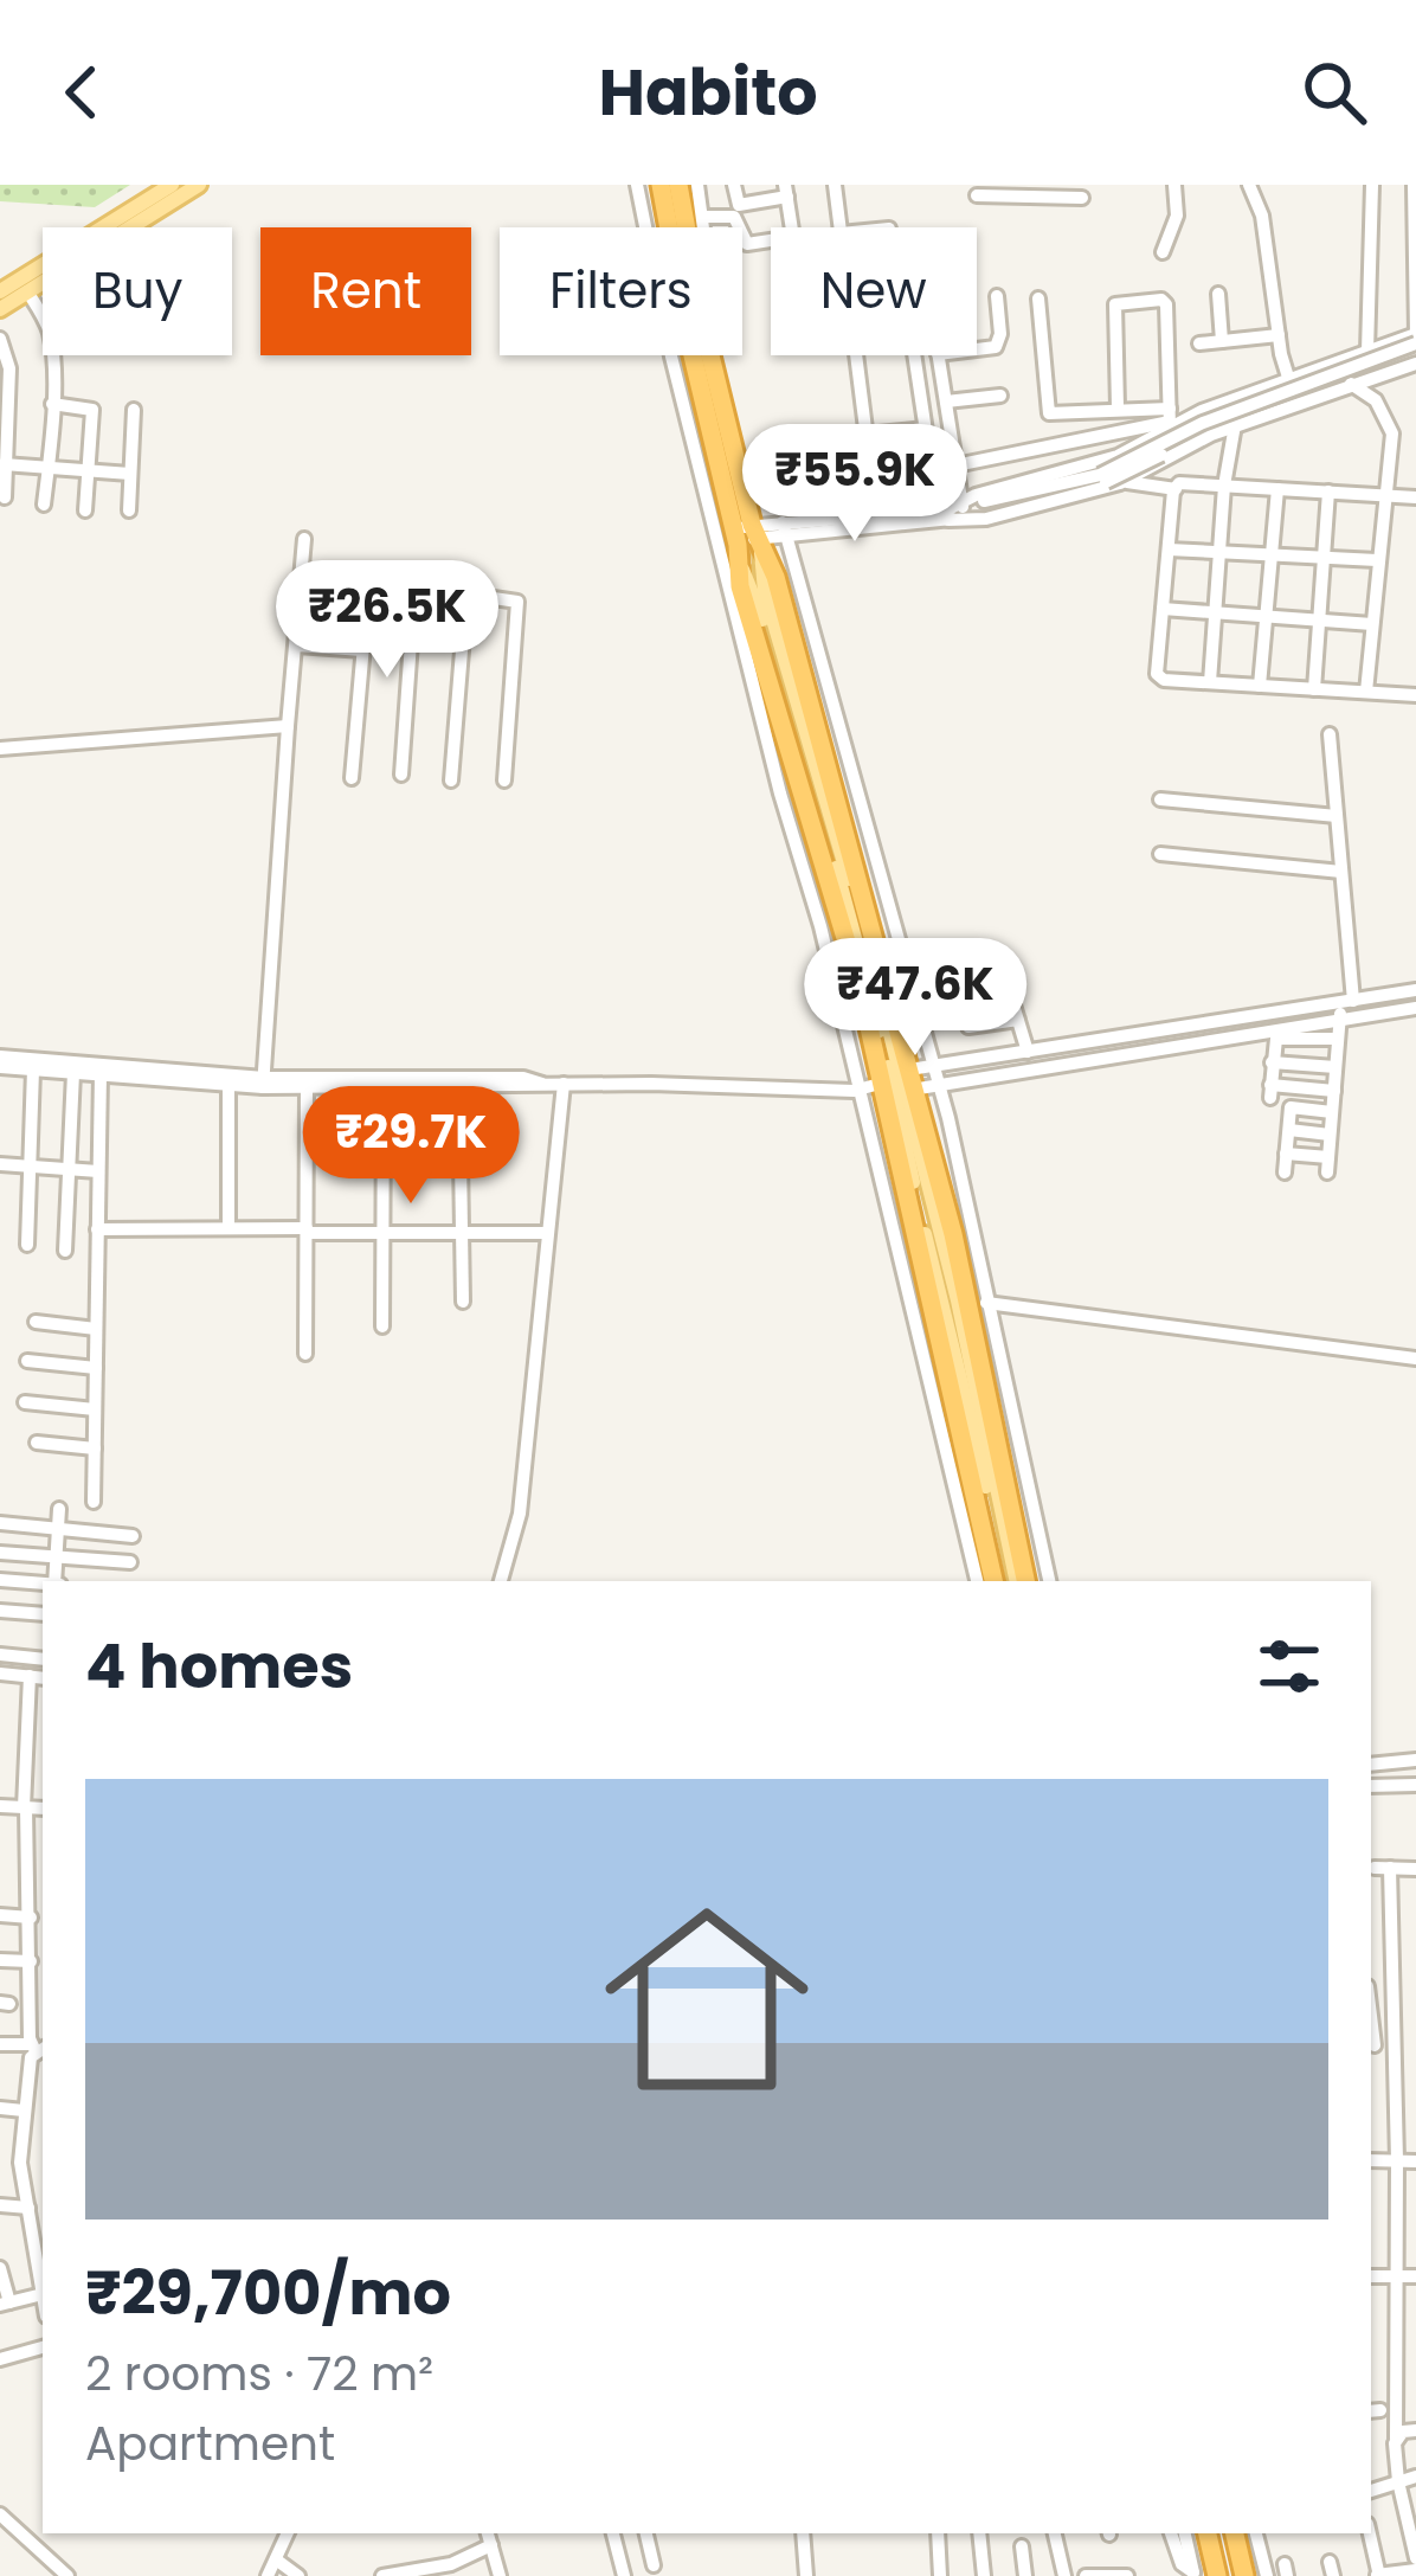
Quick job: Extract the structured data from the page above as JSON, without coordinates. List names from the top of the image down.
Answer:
{
  "page": {
    "header": "Habito",
    "chip": [
      "Buy",
      "Rent",
      "Filters",
      "New"
    ],
    "price": [
      "₹55.9K",
      "₹26.5K",
      "₹47.6K",
      "₹29.7K"
    ],
    "heading": "4 homes",
    "list": [
      {
        "name": "₹29,700/mo",
        "note": "2 rooms · 72 m² · Apartment"
      }
    ]
  }
}
